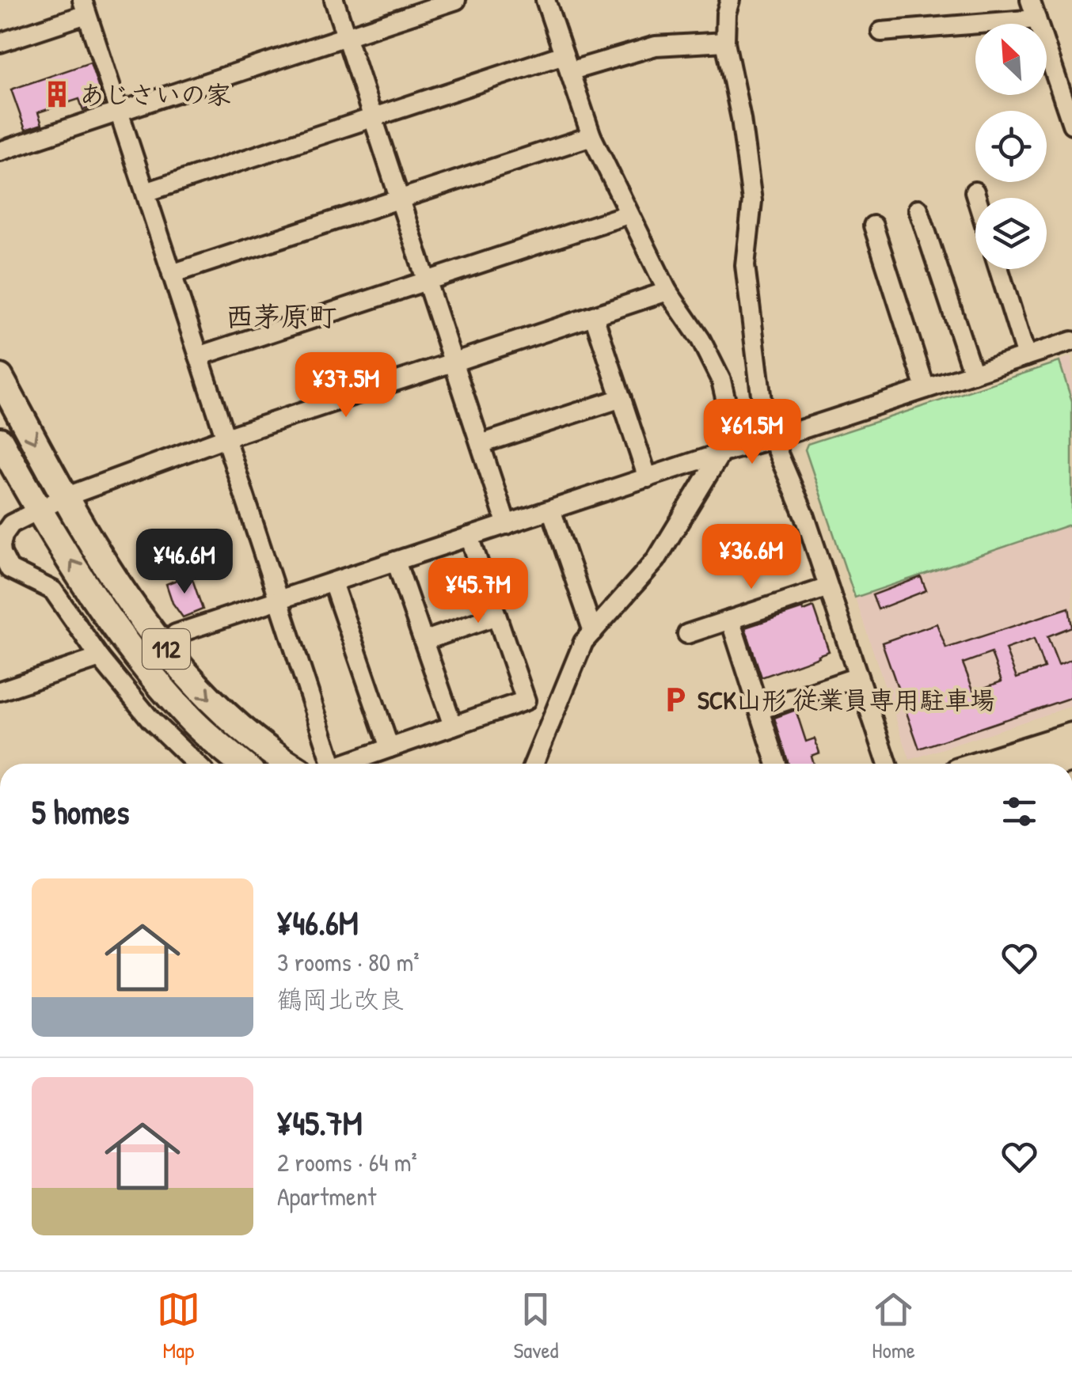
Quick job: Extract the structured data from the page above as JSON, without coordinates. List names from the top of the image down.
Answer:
{
  "streets": {
    "highway": ["112"]
  },
  "districts": ["西茅原町"],
  "places": {
    "building": ["あじさいの家"],
    "parking": ["SCK山形 従業員専用駐車場"]
  },
  "north": "top left",
  "page": {
    "price": [
      "¥37.5M",
      "¥61.5M",
      "¥36.6M",
      "¥46.6M",
      "¥45.7M"
    ],
    "heading": "5 homes",
    "list": [
      {
        "name": "¥46.6M",
        "note": "3 rooms · 80 m² · 鶴岡北改良"
      },
      {
        "name": "¥45.7M",
        "note": "2 rooms · 64 m² · Apartment"
      }
    ],
    "tabs": ["Map", "Saved", "Home"]
  }
}
